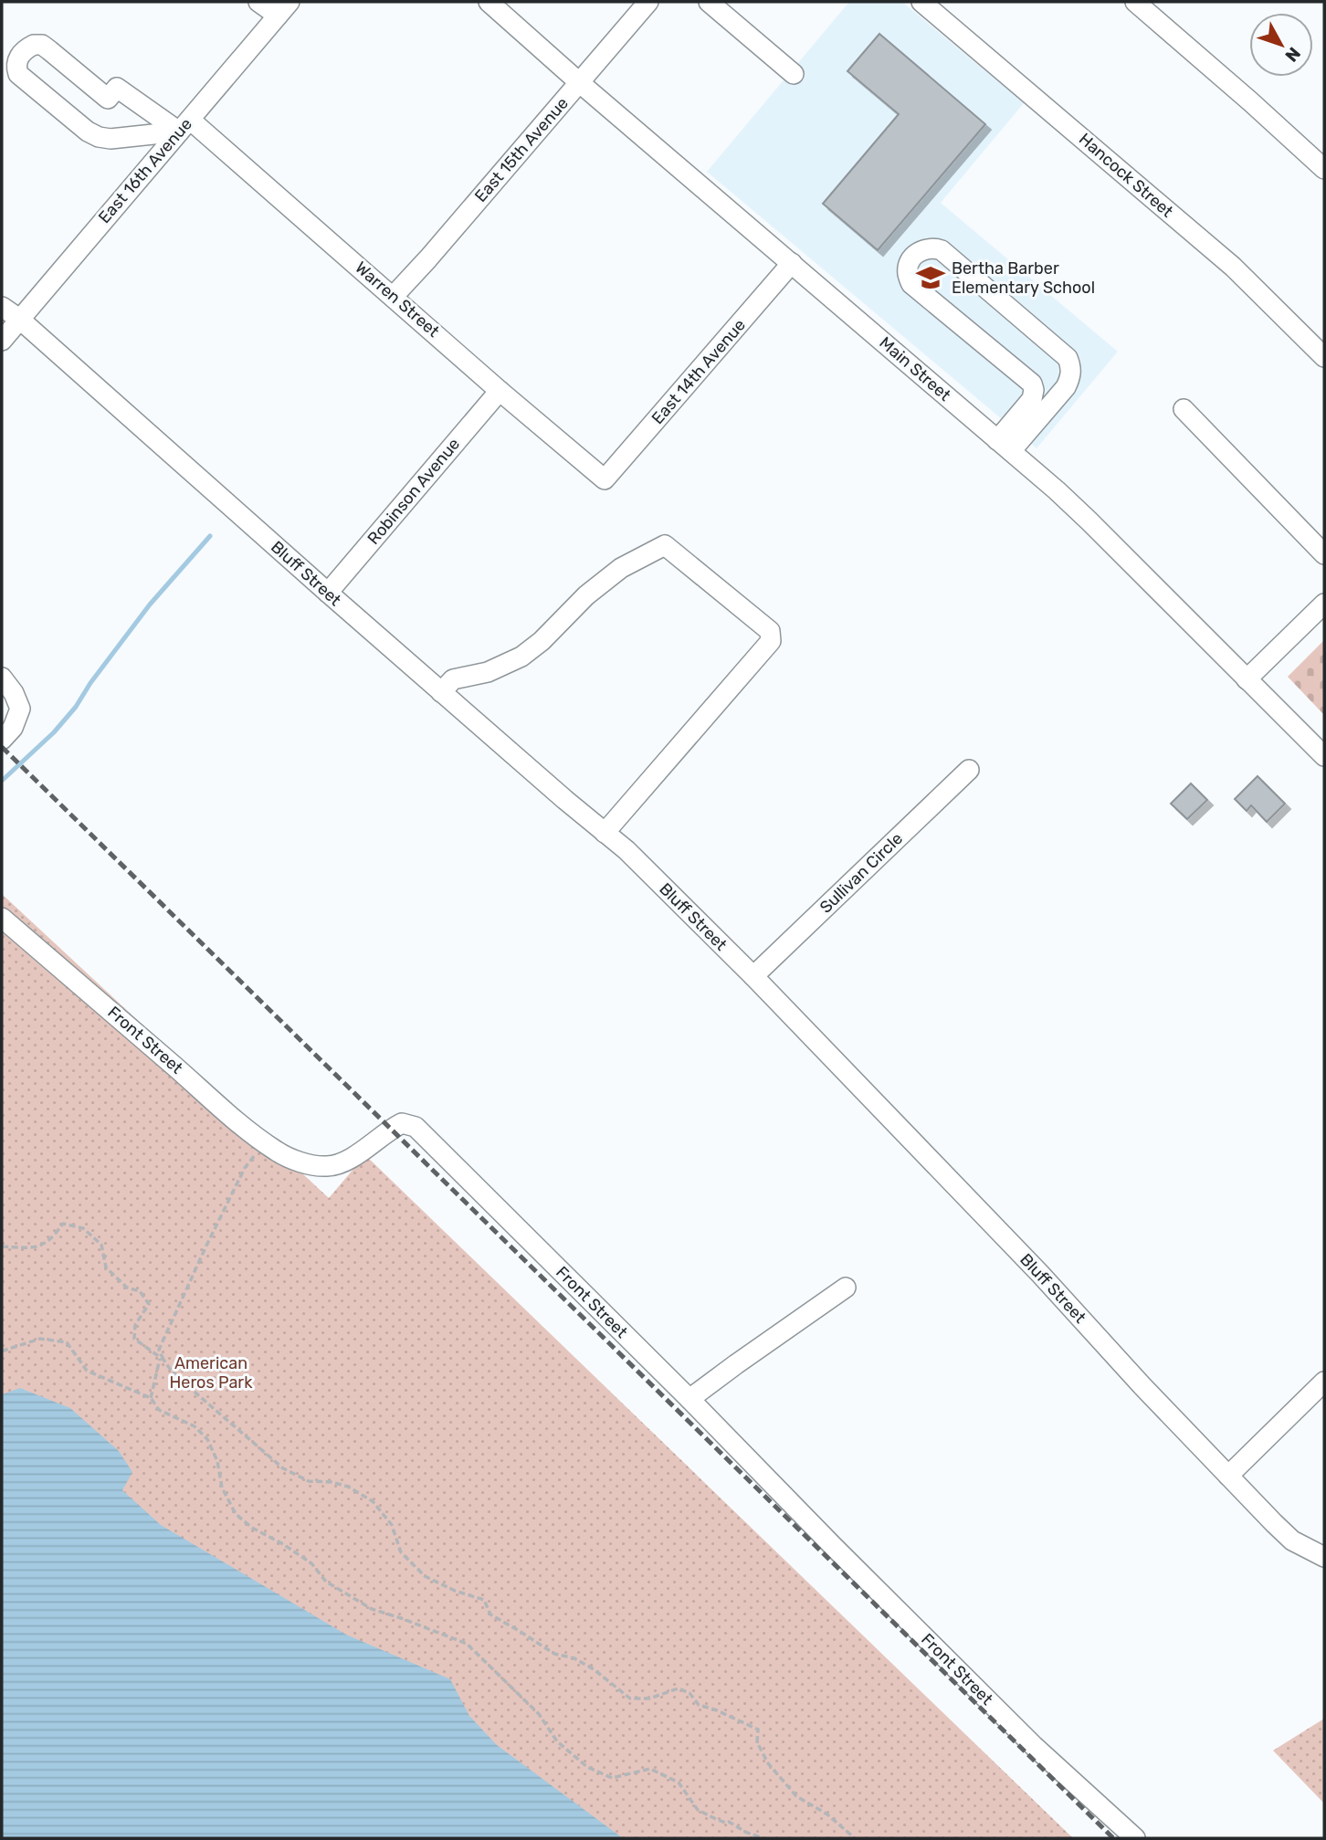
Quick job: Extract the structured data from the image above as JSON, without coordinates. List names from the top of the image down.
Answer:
{
  "streets": {
    "street": [
      "East 15th Avenue",
      "East 16th Avenue",
      "Hancock Street",
      "Warren Street",
      "Main Street",
      "East 14th Avenue",
      "Robinson Avenue",
      "Bluff Street",
      "Sullivan Circle",
      "Front Street"
    ]
  },
  "crossings": [
    ["East 15th Avenue", "Warren Street"],
    ["East 15th Avenue", "Main Street"],
    ["East 16th Avenue", "Warren Street"],
    ["East 16th Avenue", "Bluff Street"],
    ["Warren Street", "East 14th Avenue"],
    ["Warren Street", "Robinson Avenue"],
    ["Main Street", "East 14th Avenue"],
    ["Robinson Avenue", "Bluff Street"],
    ["Bluff Street", "Sullivan Circle"]
  ],
  "parks": ["American Heros Park"],
  "places": {
    "school or university": ["Bertha Barber Elementary School"]
  },
  "north": "bottom right"
}
